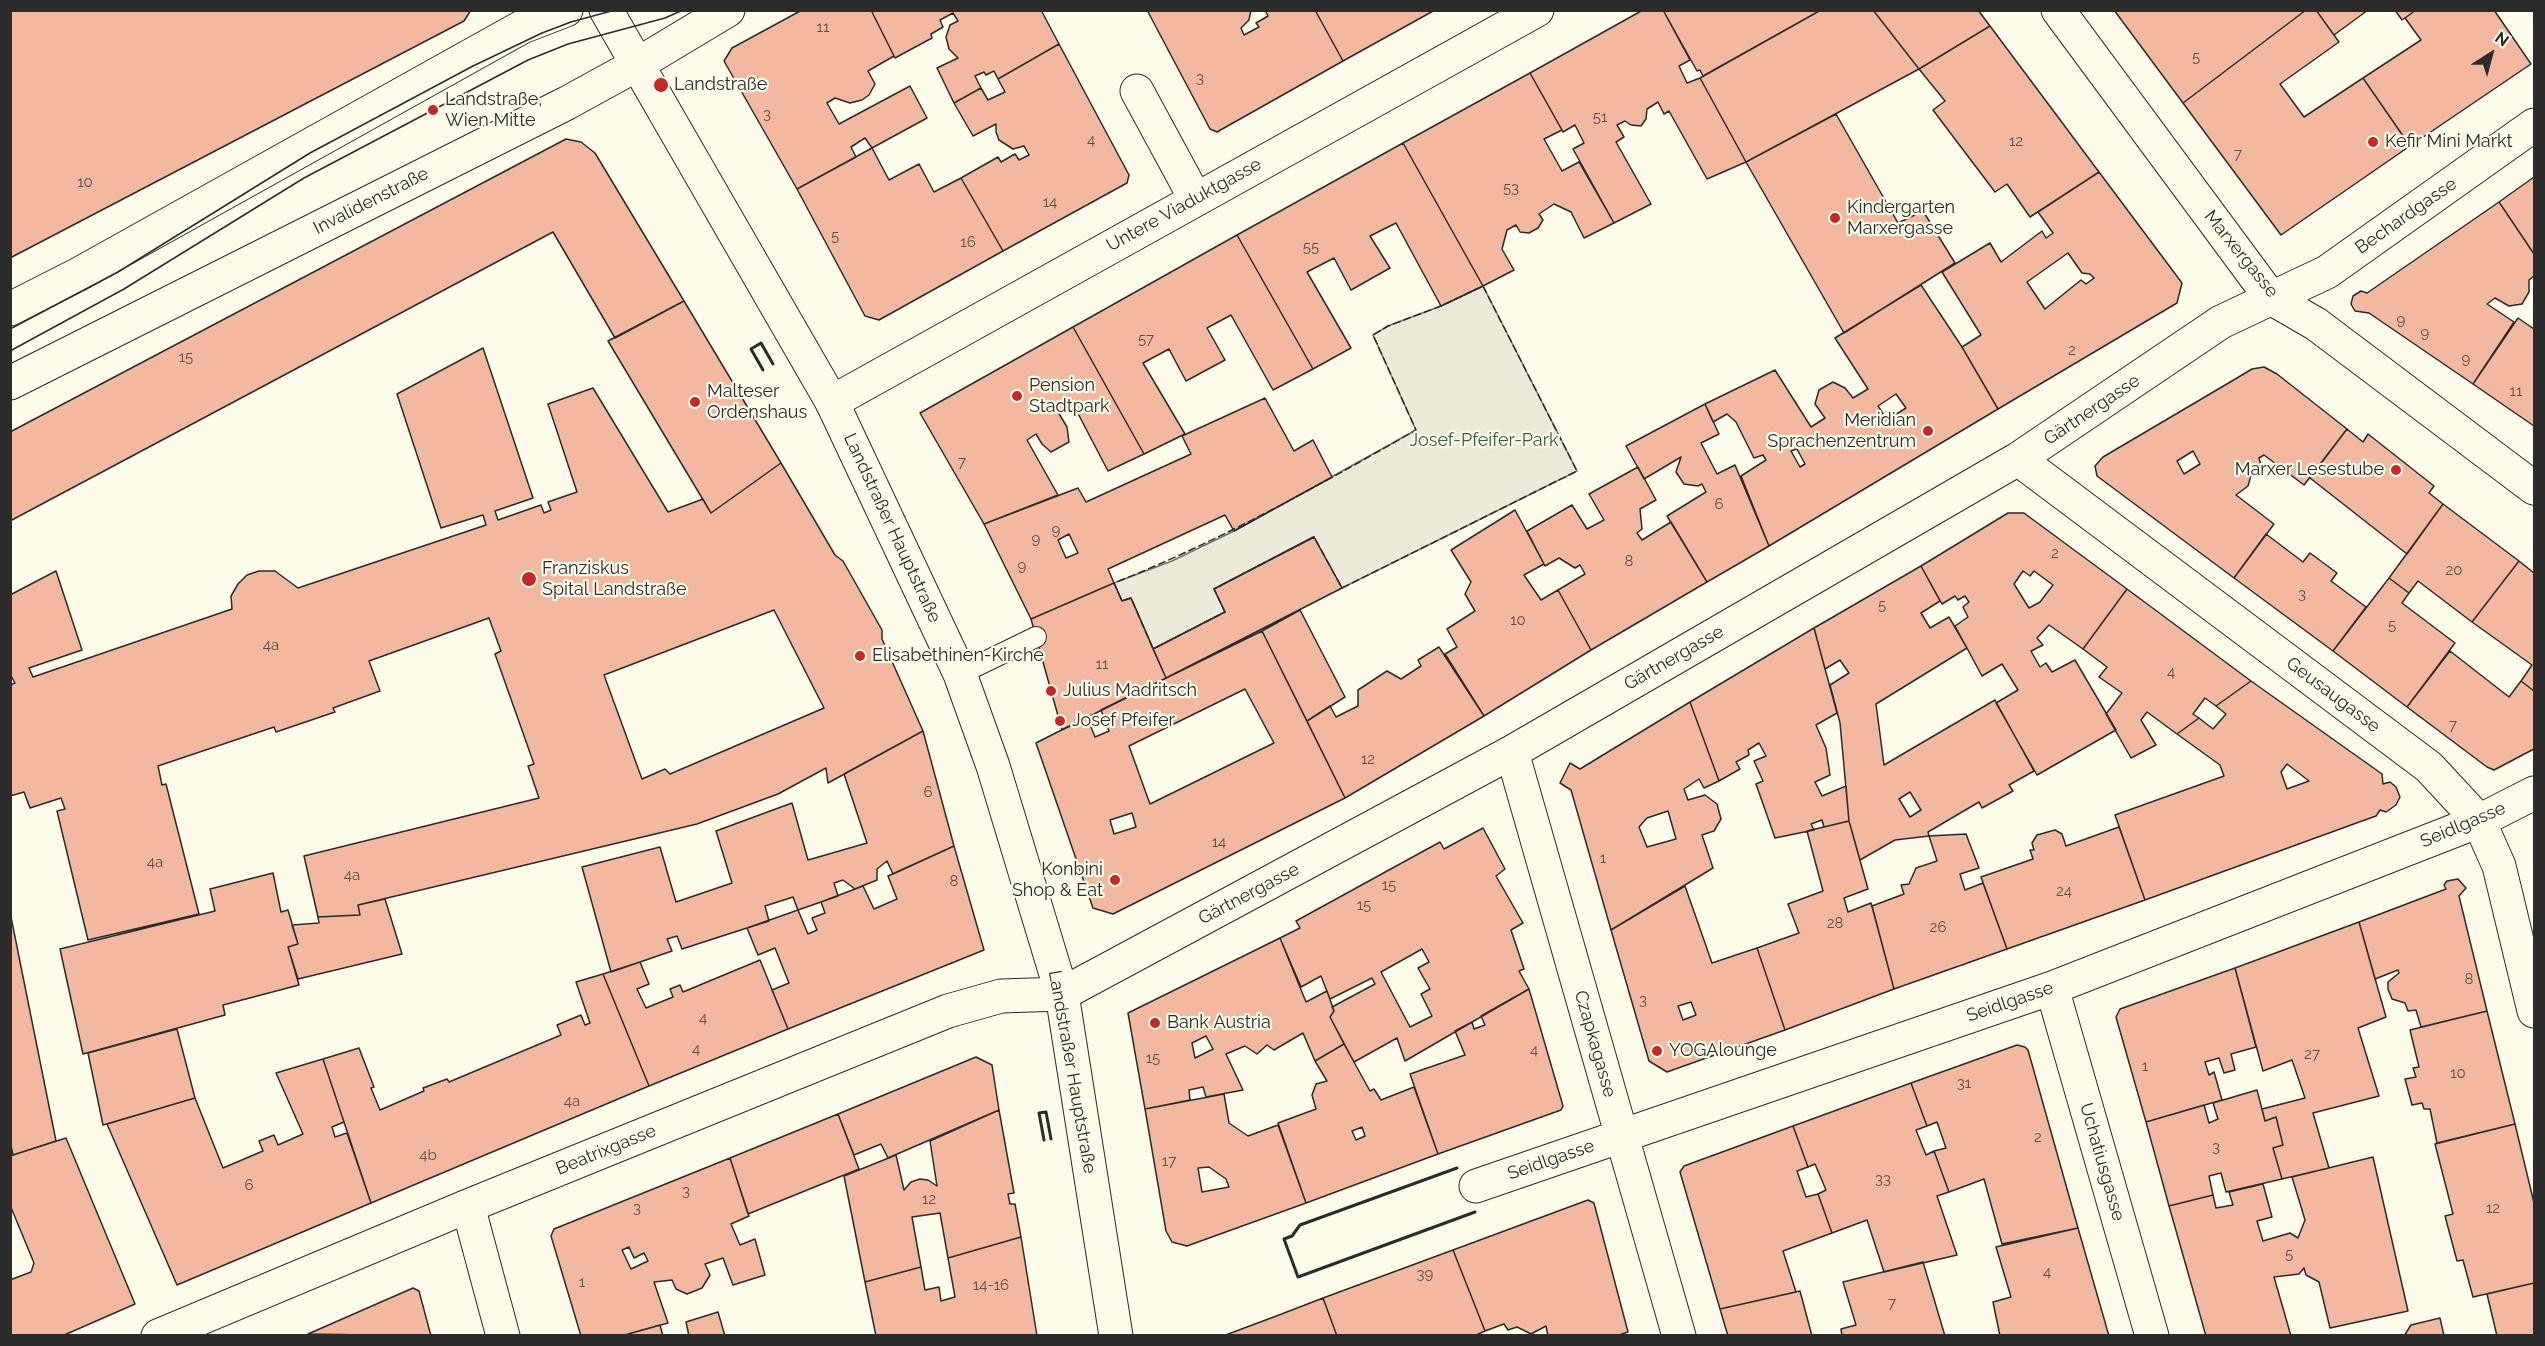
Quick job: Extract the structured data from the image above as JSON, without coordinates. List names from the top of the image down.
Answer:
{
  "streets": {
    "street": [
      "Invalidenstraße",
      "Untere Viaduktgasse",
      "Bechardgasse",
      "Marxergasse",
      "Gärtnergasse",
      "Landstraßer Hauptstraße",
      "Geusaugasse",
      "Seidlgasse",
      "Czapkagasse",
      "Beatrixgasse",
      "Uchatiusgasse"
    ]
  },
  "crossings": [
    ["Invalidenstraße", "Landstraßer Hauptstraße"],
    ["Untere Viaduktgasse", "Landstraßer Hauptstraße"],
    ["Bechardgasse", "Marxergasse"],
    ["Bechardgasse", "Gärtnergasse"],
    ["Marxergasse", "Gärtnergasse"],
    ["Gärtnergasse", "Landstraßer Hauptstraße"],
    ["Gärtnergasse", "Geusaugasse"],
    ["Gärtnergasse", "Czapkagasse"],
    ["Gärtnergasse", "Beatrixgasse"],
    ["Landstraßer Hauptstraße", "Beatrixgasse"],
    ["Geusaugasse", "Seidlgasse"],
    ["Seidlgasse", "Czapkagasse"],
    ["Seidlgasse", "Uchatiusgasse"]
  ],
  "parks": ["Josef-Pfeifer-Park"],
  "places": [
    "Landstraße",
    "Landstraße, Wien Mitte",
    "Kefir Mini Markt",
    "Kindergarten Marxergasse",
    "Pension Stadtpark",
    "Malteser Ordenshaus",
    "Meridian Sprachenzentrum",
    "Marxer Lesestube",
    "Franziskus Spital Landstraße",
    "Elisabethinen-Kirche",
    "Julius Madritsch",
    "Josef Pfeifer",
    "Konbini Shop & Eat",
    "Bank Austria",
    "YOGAlounge"
  ],
  "house_numbers": [
    "11",
    "5",
    "3",
    "3",
    "51",
    "4",
    "12",
    "7",
    "10",
    "53",
    "14",
    "5",
    "16",
    "55",
    "9",
    "9",
    "57",
    "2",
    "15",
    "9",
    "11",
    "7",
    "6",
    "9",
    "9",
    "2",
    "8",
    "9",
    "20",
    "3",
    "5",
    "10",
    "5",
    "4a",
    "11",
    "4",
    "7",
    "12",
    "6",
    "14",
    "1",
    "4a",
    "4a",
    "8",
    "15",
    "24",
    "15",
    "28",
    "26",
    "8",
    "3",
    "4",
    "4",
    "4",
    "27",
    "15",
    "1",
    "10",
    "31",
    "4a",
    "2",
    "3",
    "4b",
    "17",
    "33",
    "6",
    "3",
    "12",
    "3",
    "12",
    "5",
    "4",
    "39",
    "1",
    "14-16",
    "7"
  ],
  "north": "top right"
}
